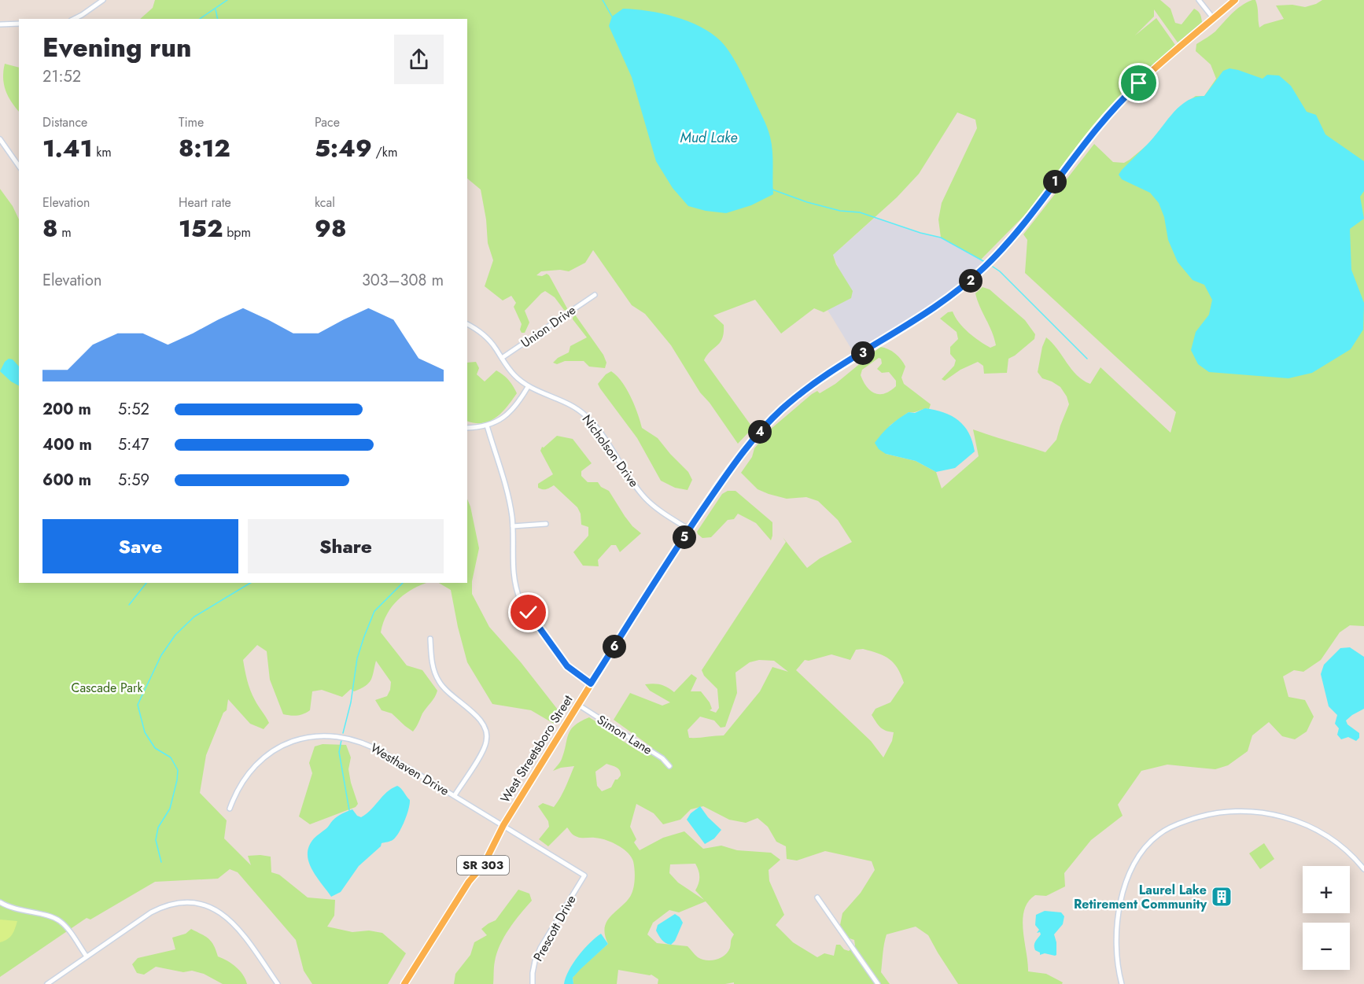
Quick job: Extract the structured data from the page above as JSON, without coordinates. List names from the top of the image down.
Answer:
{
  "streets": {
    "main road": ["West Streetsboro Street", "SR 303"],
    "street": [
      "Union Drive",
      "Nicholson Drive",
      "Simon Lane",
      "Westhaven Drive",
      "Prescott Drive"
    ]
  },
  "crossings": [
    ["Union Drive", "Nicholson Drive"],
    ["Nicholson Drive", "West Streetsboro Street"],
    ["Simon Lane", "West Streetsboro Street"],
    ["West Streetsboro Street", "Westhaven Drive"],
    ["Westhaven Drive", "Prescott Drive"]
  ],
  "water": ["Mud Lake"],
  "parks": ["Cascade Park"],
  "places": {
    "building": ["Laurel Lake Retirement Community"]
  },
  "page": {
    "heading": ["Evening run", "21:52"],
    "stats": [
      ["Distance", "1.41 km"],
      ["Time", "8:12"],
      ["Pace", "5:49 /km"],
      ["Elevation", "8 m"],
      ["Heart rate", "152 bpm"],
      ["kcal", "98"]
    ],
    "pins": [
      "1",
      "2",
      "3",
      "4",
      "5",
      "6"
    ],
    "chart": ["Elevation", "303–308 m"],
    "list": [
      {
        "name": "200 m",
        "note": "5:52"
      },
      {
        "name": "400 m",
        "note": "5:47"
      },
      {
        "name": "600 m",
        "note": "5:59"
      }
    ],
    "buttons": ["Save", "Share"],
    "map_buttons": ["+", "−"]
  }
}
